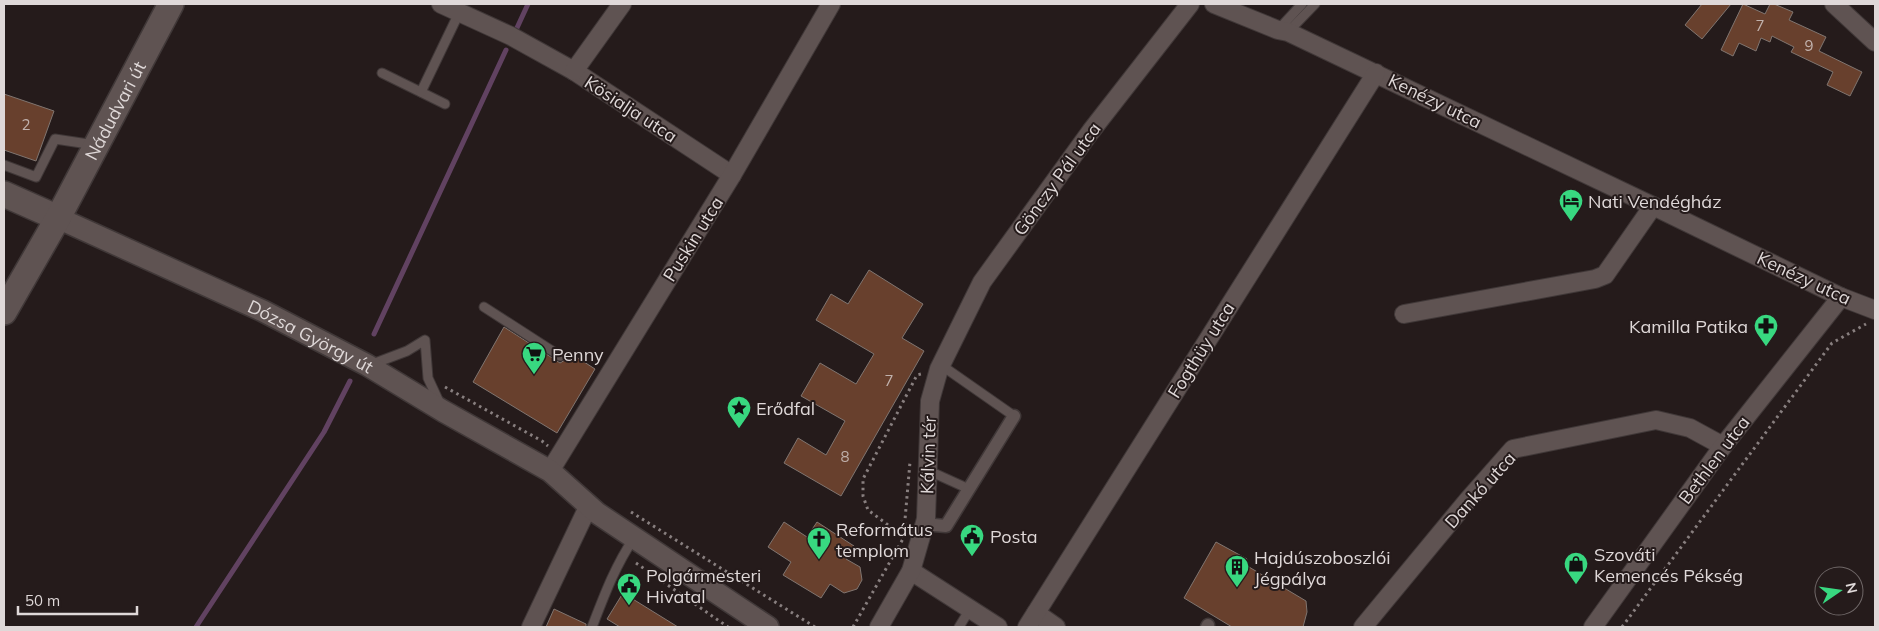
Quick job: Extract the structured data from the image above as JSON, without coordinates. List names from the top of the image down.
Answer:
{
  "streets": {
    "main road": ["Nádudvari út", "Dózsa György út"],
    "street": [
      "Kenézy utca",
      "Kösialja utca",
      "Gönczy Pál utca",
      "Puskin utca",
      "Fogthüy utca",
      "Kálvin tér",
      "Bethlen utca",
      "Dankó utca"
    ]
  },
  "crossings": [
    ["Kenézy utca", "Fogthüy utca"],
    ["Kenézy utca", "Bethlen utca"],
    ["Kösialja utca", "Puskin utca"],
    ["Nádudvari út", "Dózsa György út"],
    ["Gönczy Pál utca", "Kálvin tér"],
    ["Puskin utca", "Dózsa György út"],
    ["Bethlen utca", "Dankó utca"]
  ],
  "places": {
    "hotel": ["Nati Vendégház"],
    "pharmacy": ["Kamilla Patika"],
    "supermarket": ["Penny"],
    "place": ["Erődfal"],
    "public building": ["Posta", "Polgármesteri Hivatal"],
    "church": ["Református templom"],
    "shop": ["Szováti Kemencés Pékség"],
    "building": ["Hajdúszoboszlói Jégpálya"]
  },
  "house_numbers": [
    "7",
    "9",
    "2",
    "7",
    "8"
  ],
  "scale_bar": "50 m",
  "north": "right"
}
